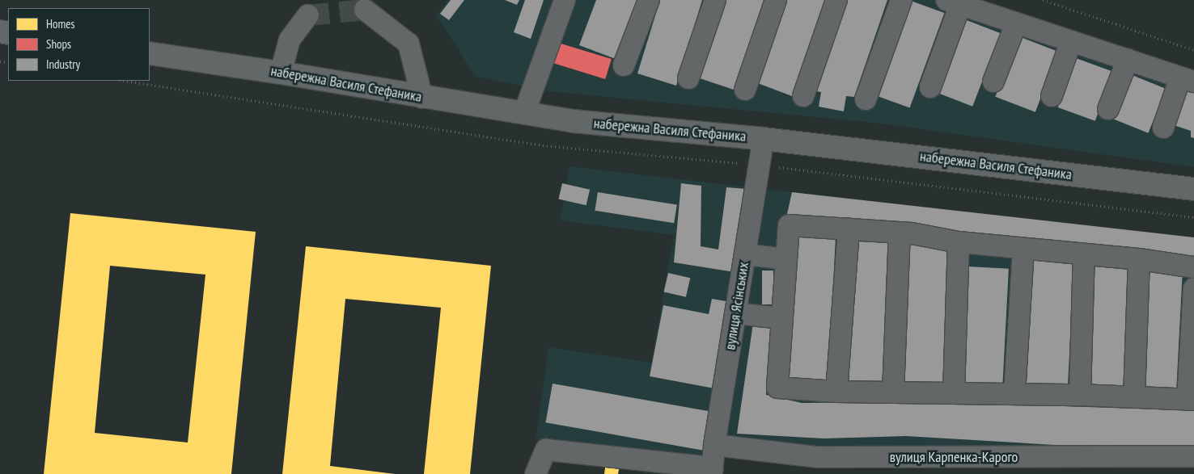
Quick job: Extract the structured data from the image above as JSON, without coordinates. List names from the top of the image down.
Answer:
{
  "streets": {
    "main road": ["набережна Василя Стефаника"],
    "street": ["вулиця Ясінських", "вулиця Карпенка-Карого"]
  },
  "crossings": [
    ["набережна Василя Стефаника", "вулиця Ясінських"],
    ["вулиця Ясінських", "вулиця Карпенка-Карого"]
  ],
  "legend": ["Homes", "Shops", "Industry"]
}
